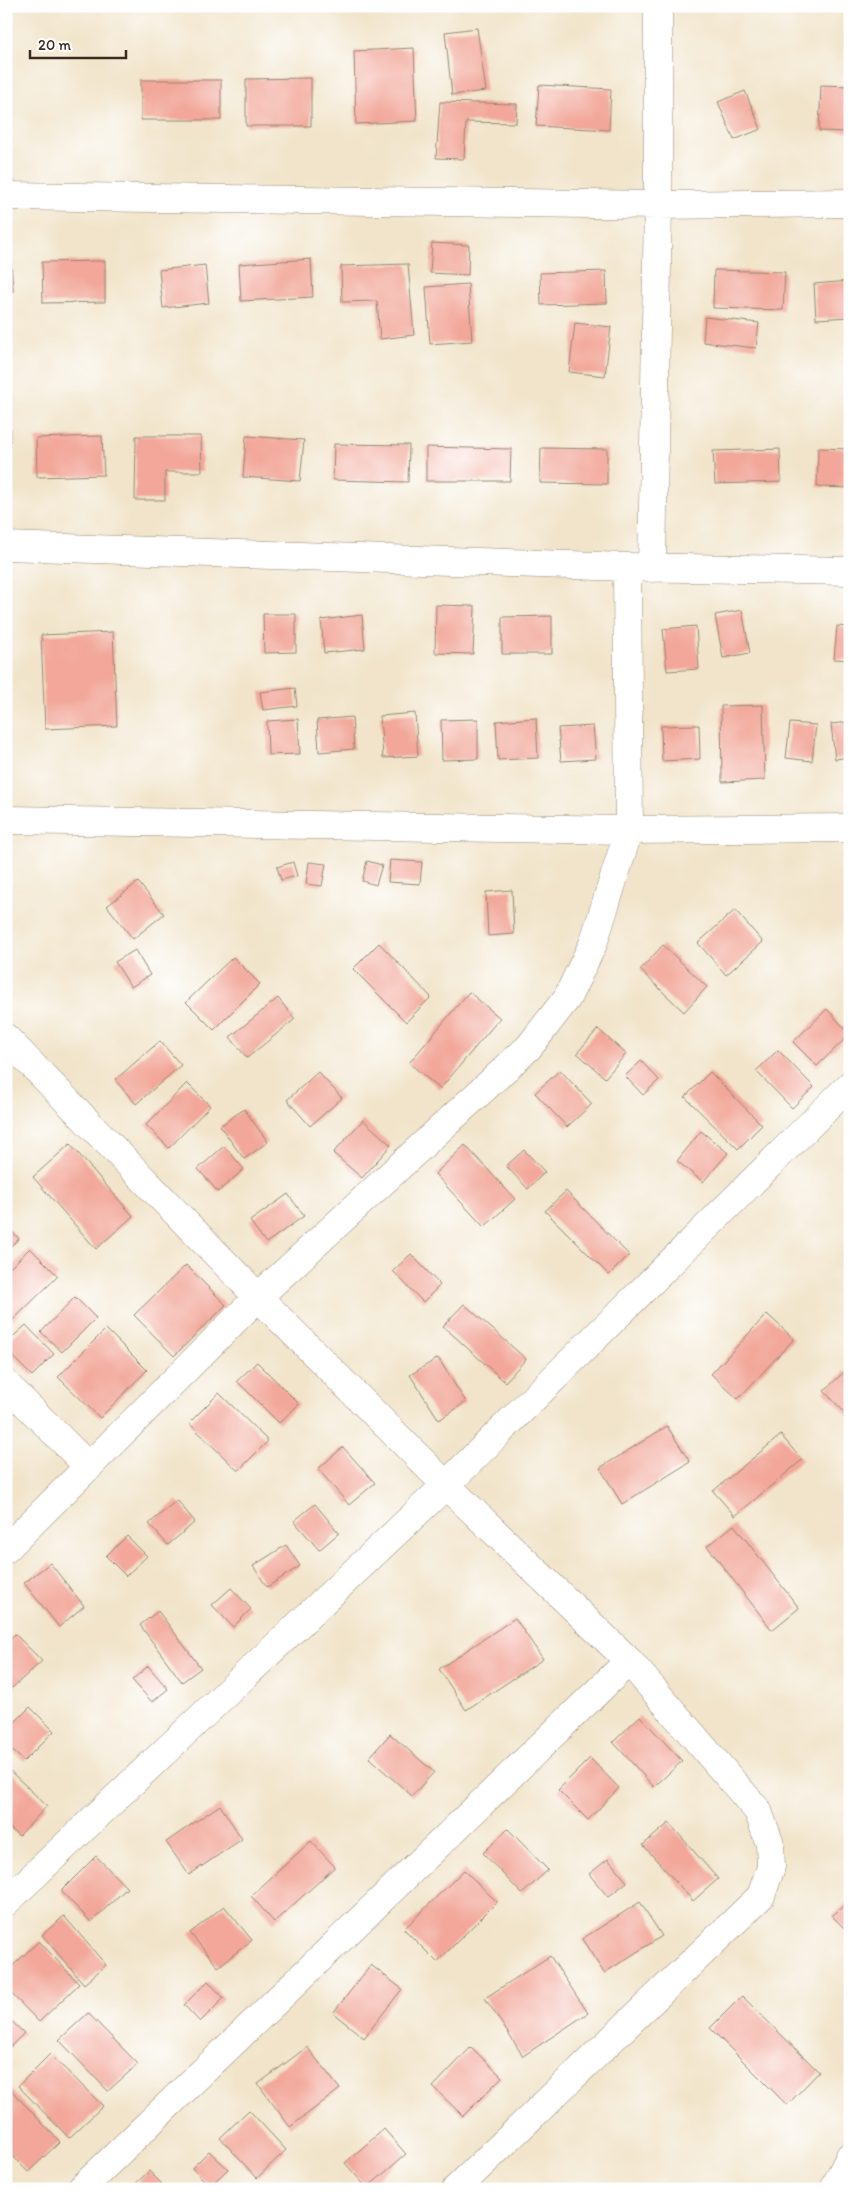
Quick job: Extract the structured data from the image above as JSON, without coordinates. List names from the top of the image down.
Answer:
{
  "scale_bar": "20 m"
}
